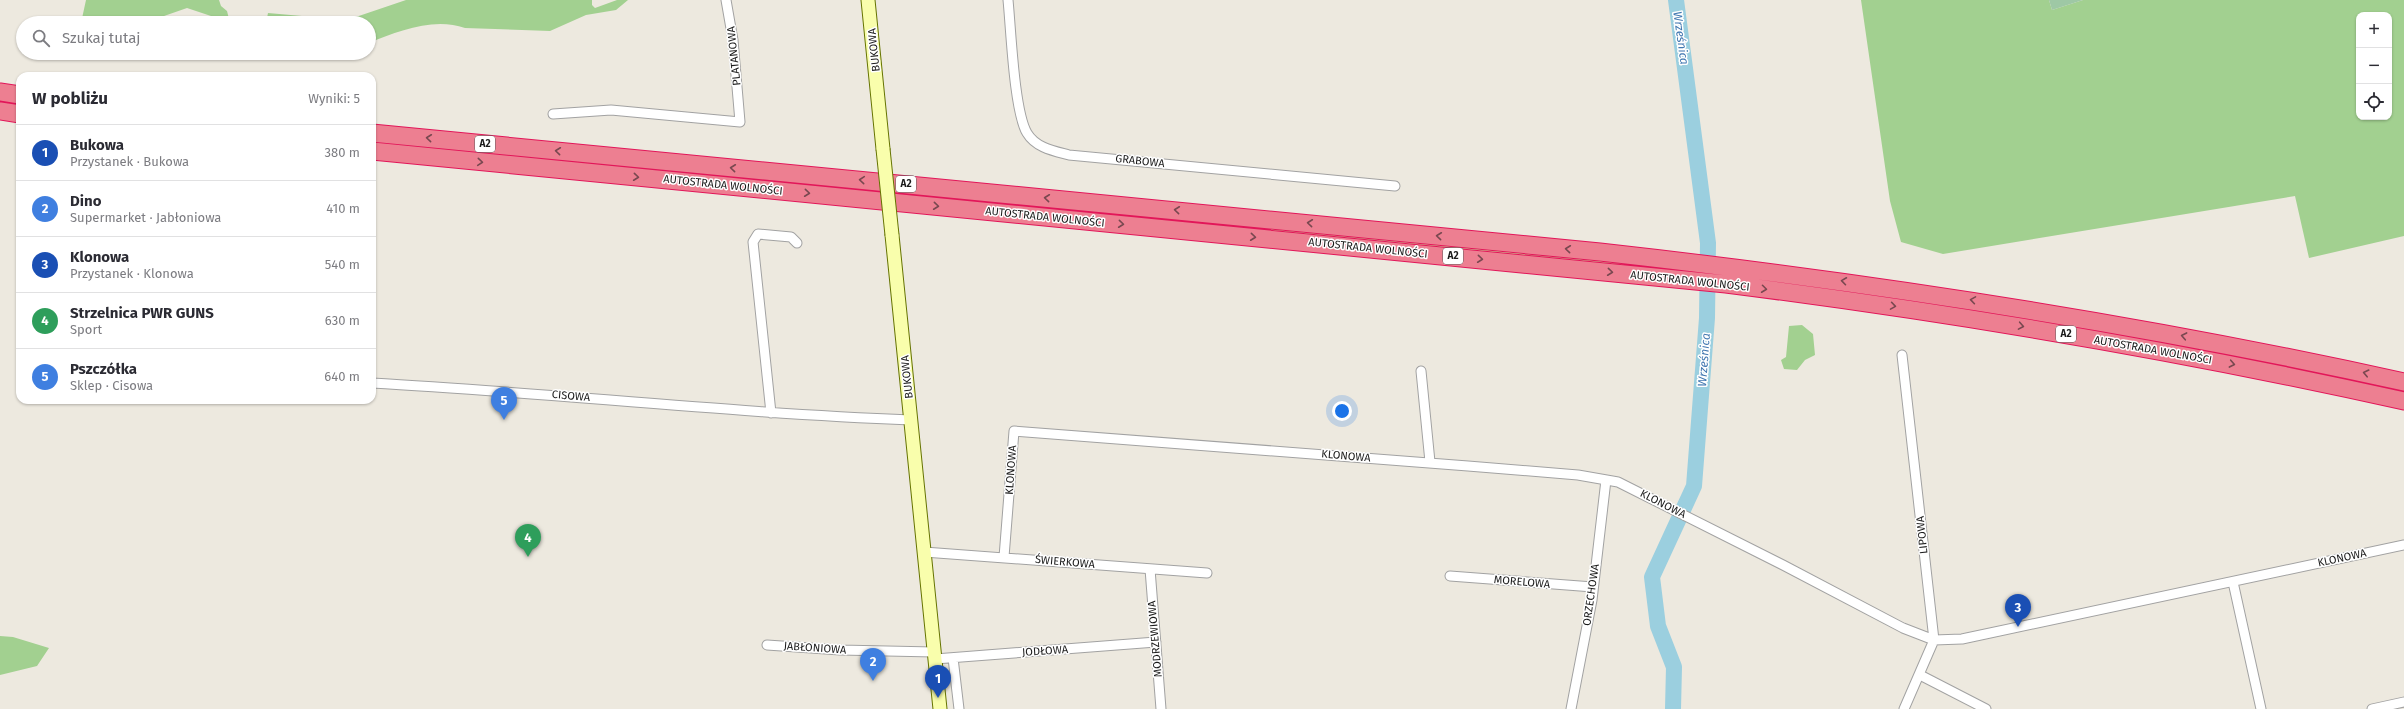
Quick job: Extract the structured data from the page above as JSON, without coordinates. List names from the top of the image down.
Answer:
{
  "streets": {
    "highway": ["A2", "AUTOSTRADA WOLNOŚCI"],
    "main road": ["BUKOWA"],
    "street": [
      "PLATANOWA",
      "GRABOWA",
      "CISOWA",
      "KLONOWA",
      "LIPOWA",
      "ŚWIERKOWA",
      "MORELOWA",
      "ORZECHOWA",
      "MODRZEWIOWA",
      "JABŁONIOWA",
      "JODŁOWA"
    ]
  },
  "crossings": [
    ["BUKOWA", "CISOWA"],
    ["BUKOWA", "ŚWIERKOWA"],
    ["BUKOWA", "JABŁONIOWA"],
    ["BUKOWA", "JODŁOWA"],
    ["KLONOWA", "LIPOWA"],
    ["KLONOWA", "ŚWIERKOWA"],
    ["KLONOWA", "ORZECHOWA"],
    ["ŚWIERKOWA", "MODRZEWIOWA"],
    ["MORELOWA", "ORZECHOWA"],
    ["MODRZEWIOWA", "JODŁOWA"],
    ["JABŁONIOWA", "JODŁOWA"]
  ],
  "water": ["Wrześnica"],
  "page": {
    "map_buttons": ["+", "−"],
    "search": "Szukaj tutaj",
    "heading": ["W pobliżu", "Wyniki: 5"],
    "list": [
      {
        "mark": "1",
        "name": "Bukowa",
        "note": "Przystanek · Bukowa",
        "value": "380 m"
      },
      {
        "mark": "2",
        "name": "Dino",
        "note": "Supermarket · Jabłoniowa",
        "value": "410 m"
      },
      {
        "mark": "3",
        "name": "Klonowa",
        "note": "Przystanek · Klonowa",
        "value": "540 m"
      },
      {
        "mark": "4",
        "name": "Strzelnica PWR GUNS",
        "note": "Sport",
        "value": "630 m"
      },
      {
        "mark": "5",
        "name": "Pszczółka",
        "note": "Sklep · Cisowa",
        "value": "640 m"
      }
    ],
    "pins": [
      "5",
      "4",
      "3",
      "2",
      "1"
    ]
  }
}
